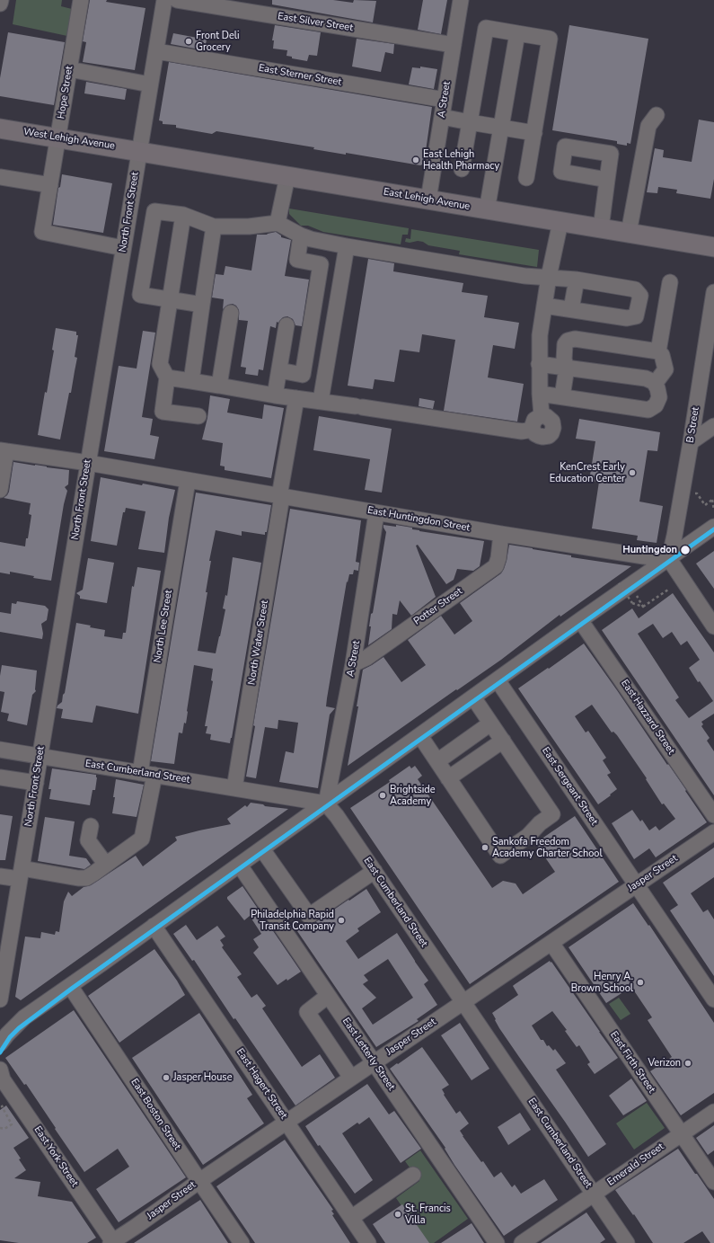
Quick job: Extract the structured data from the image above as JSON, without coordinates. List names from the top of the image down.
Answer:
{
  "streets": {
    "main road": ["West Lehigh Avenue", "East Lehigh Avenue"],
    "street": [
      "East Silver Street",
      "East Sterner Street",
      "Hope Street",
      "A Street",
      "North Front Street",
      "B Street",
      "East Huntingdon Street",
      "Potter Street",
      "North Lee Street",
      "North Water Street",
      "East Hazzard Street",
      "East Cumberland Street",
      "East Sergeant Street",
      "Jasper Street",
      "East Letterly Street",
      "East Firth Street",
      "East Hagert Street",
      "East Boston Street",
      "East York Street",
      "Emerald Street"
    ]
  },
  "crossings": [
    ["East Silver Street", "A Street"],
    ["East Sterner Street", "A Street"],
    ["East Sterner Street", "North Front Street"],
    ["Hope Street", "West Lehigh Avenue"],
    ["Hope Street", "North Front Street"],
    ["A Street", "East Lehigh Avenue"],
    ["A Street", "East Huntingdon Street"],
    ["A Street", "Potter Street"],
    ["A Street", "East Cumberland Street"],
    ["West Lehigh Avenue", "East Lehigh Avenue"],
    ["West Lehigh Avenue", "North Front Street"],
    ["East Lehigh Avenue", "North Front Street"],
    ["North Front Street", "East Huntingdon Street"],
    ["North Front Street", "North Lee Street"],
    ["North Front Street", "East Cumberland Street"],
    ["B Street", "East Huntingdon Street"],
    ["East Huntingdon Street", "Potter Street"],
    ["East Huntingdon Street", "North Lee Street"],
    ["East Huntingdon Street", "North Water Street"],
    ["North Lee Street", "East Cumberland Street"],
    ["North Water Street", "East Cumberland Street"],
    ["East Cumberland Street", "Jasper Street"],
    ["East Cumberland Street", "Emerald Street"],
    ["East Sergeant Street", "Jasper Street"],
    ["Jasper Street", "East Letterly Street"],
    ["Jasper Street", "East Firth Street"],
    ["Jasper Street", "East Hagert Street"],
    ["Jasper Street", "East Boston Street"],
    ["Jasper Street", "East York Street"],
    ["East Firth Street", "Emerald Street"]
  ],
  "places": [
    "Front Deli Grocery",
    "East Lehigh Health Pharmacy",
    "KenCrest Early Education Center",
    "Huntingdon",
    "Brightside Academy",
    "Sankofa Freedom Academy Charter School",
    "Philadelphia Rapid Transit Company",
    "Henry A. Brown School",
    "Verizon",
    "Jasper House",
    "St. Francis Villa"
  ]
}
